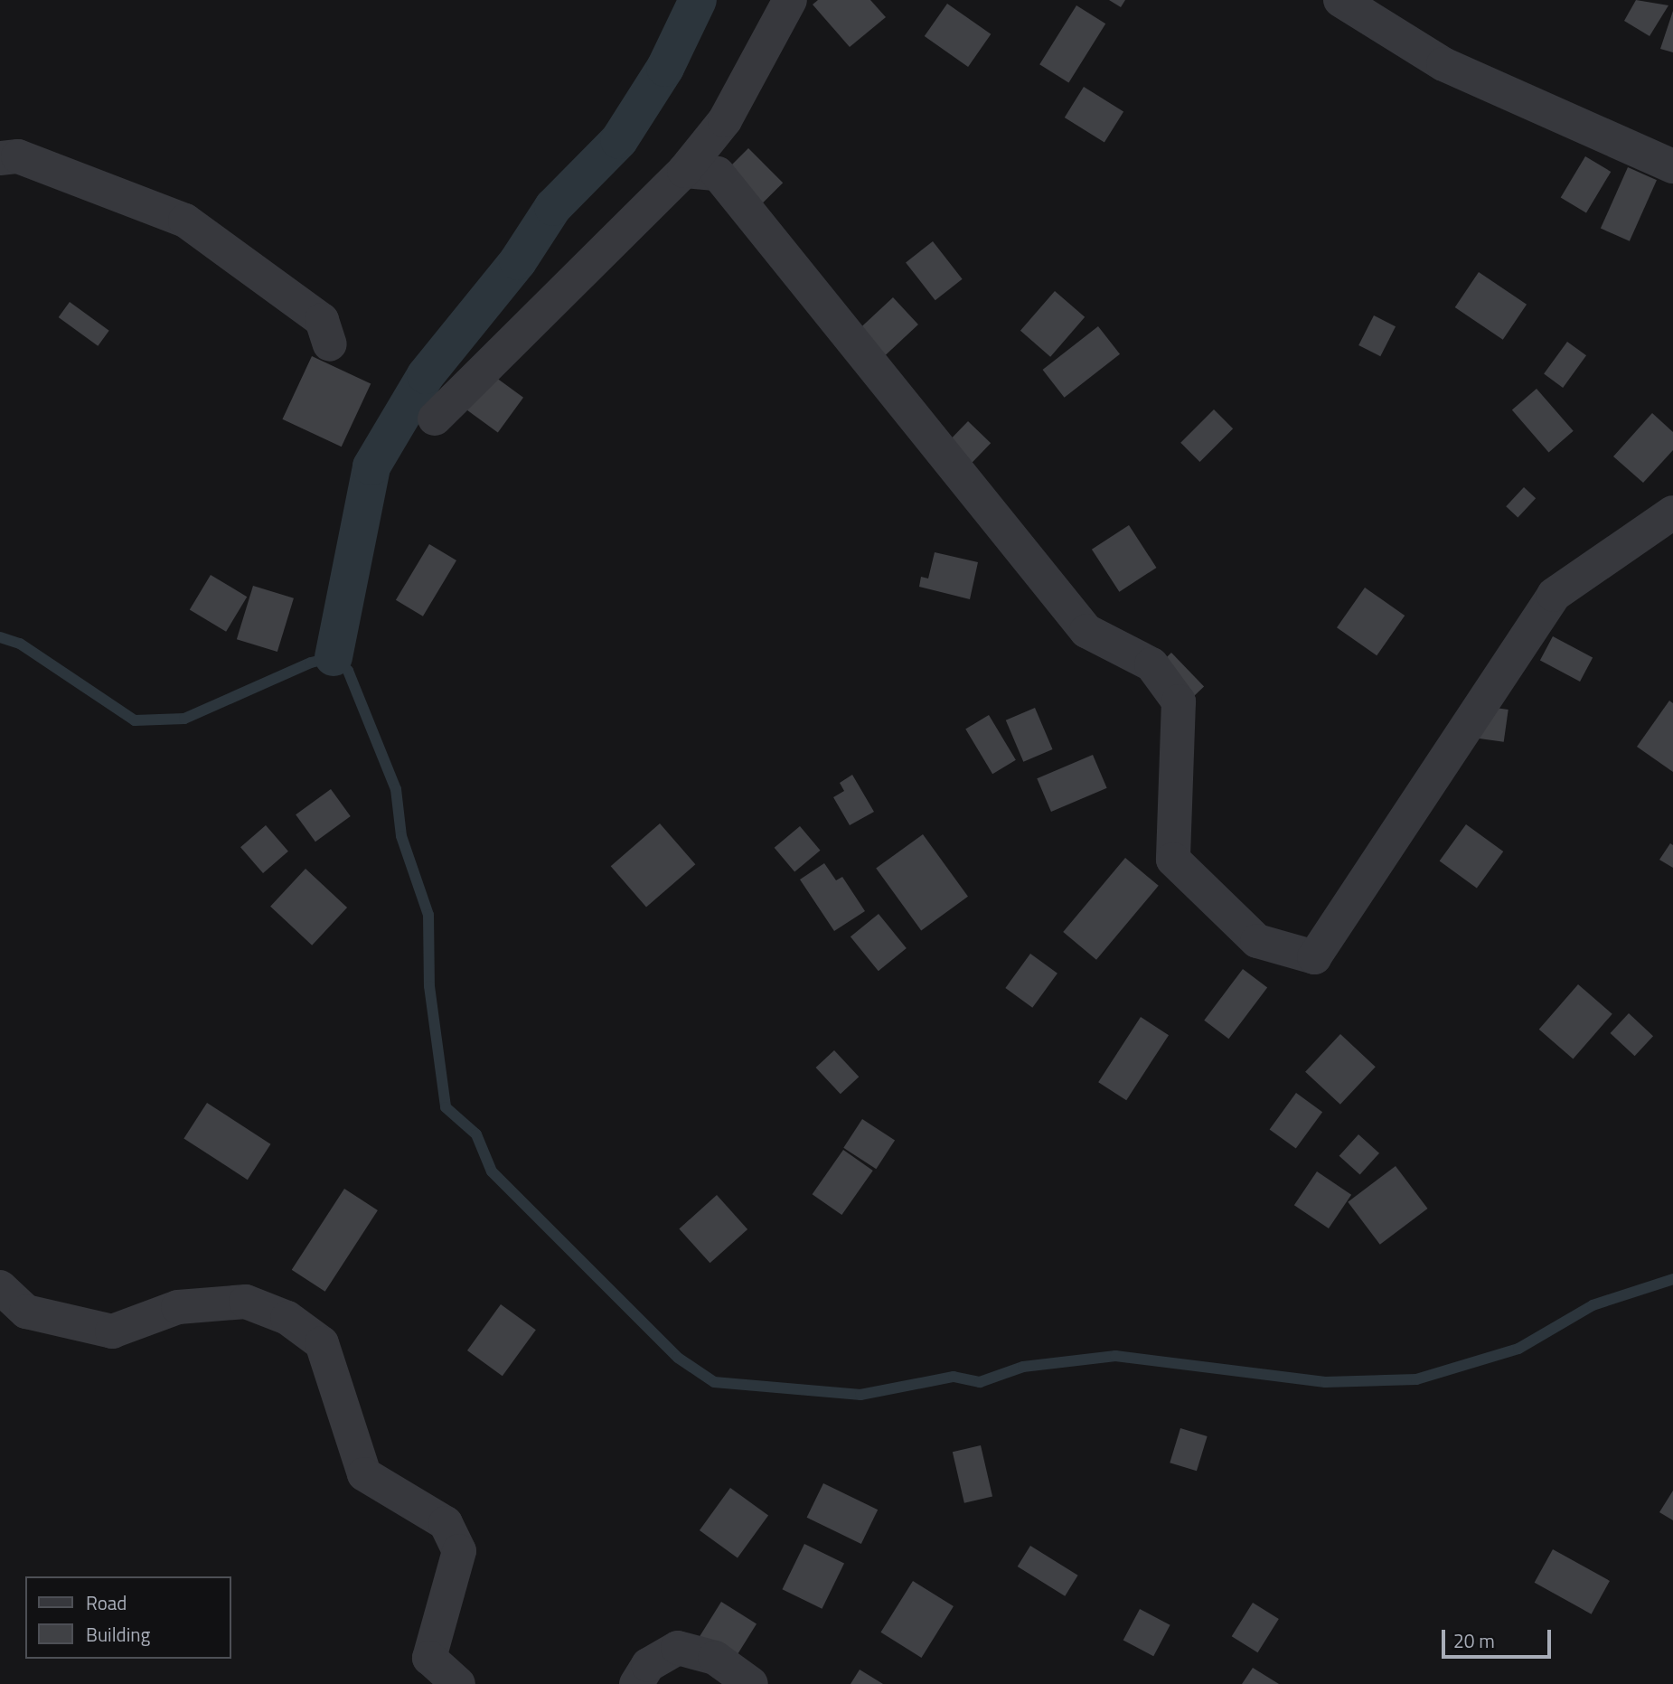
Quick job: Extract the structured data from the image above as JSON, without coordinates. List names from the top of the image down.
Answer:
{
  "legend": ["Road", "Building"],
  "scale_bar": "20 m"
}
